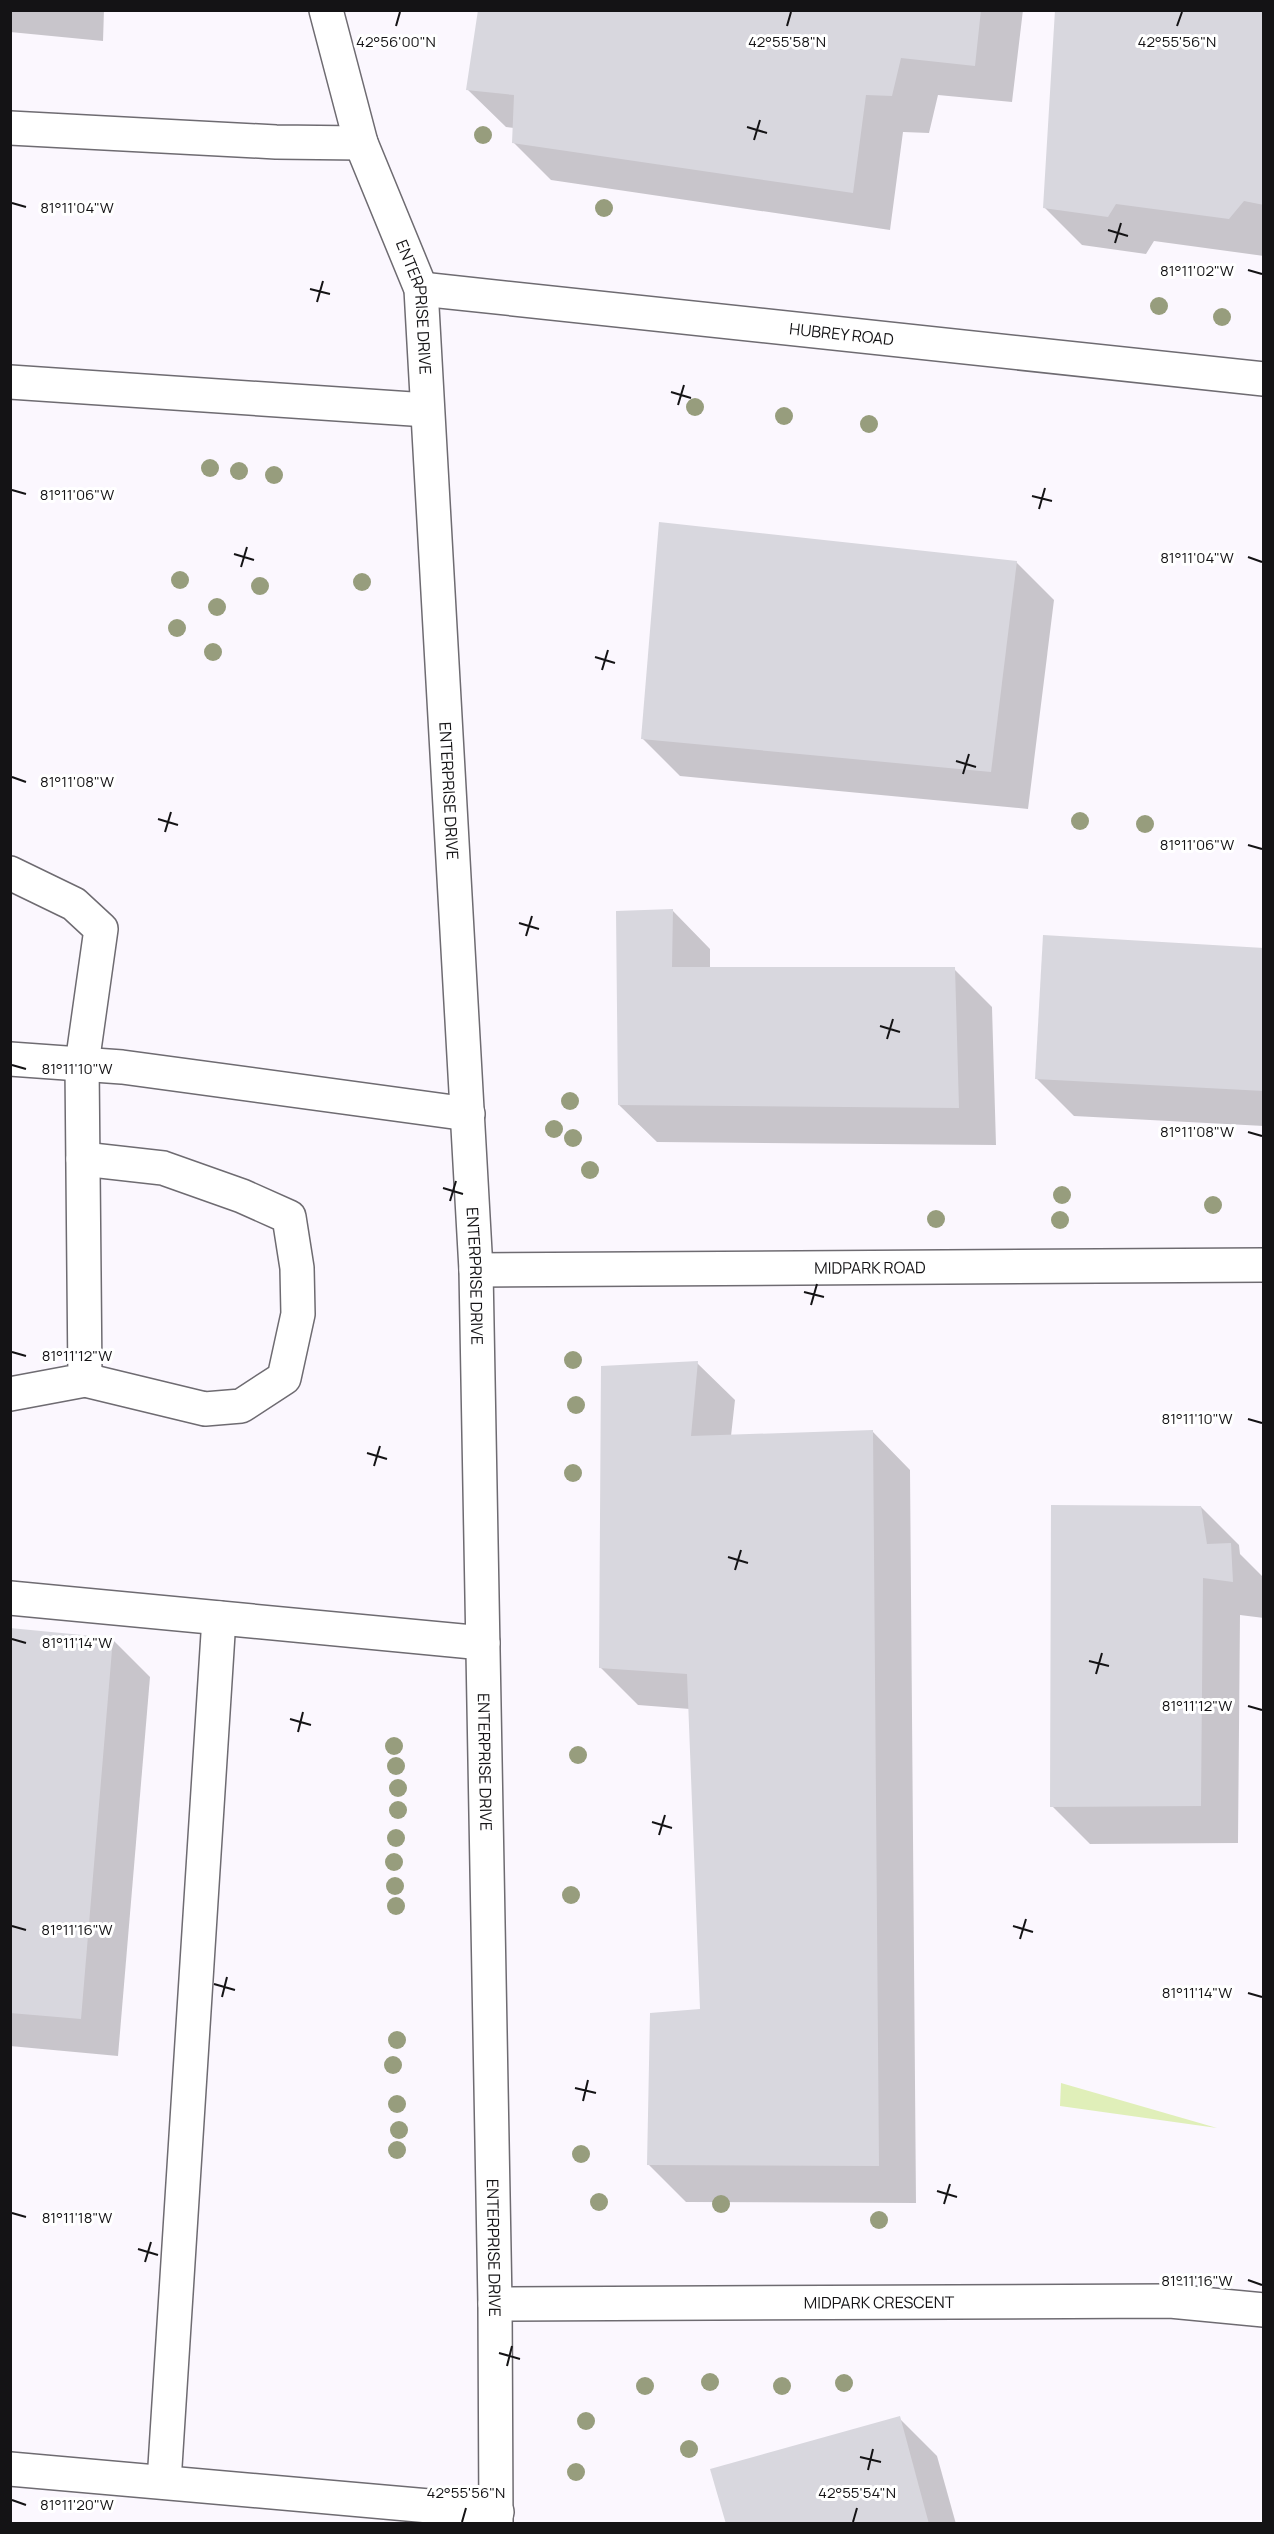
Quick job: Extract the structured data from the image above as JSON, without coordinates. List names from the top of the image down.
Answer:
{
  "streets": {
    "street": [
      "ENTERPRISE DRIVE",
      "HUBREY ROAD",
      "MIDPARK ROAD",
      "MIDPARK CRESCENT"
    ]
  },
  "crossings": [
    ["ENTERPRISE DRIVE", "HUBREY ROAD"],
    ["ENTERPRISE DRIVE", "MIDPARK ROAD"],
    ["ENTERPRISE DRIVE", "MIDPARK CRESCENT"]
  ],
  "coordinates": [
    "42°56'00\"N",
    "42°55'58\"N",
    "42°55'56\"N",
    "81°11'04\"W",
    "81°11'02\"W",
    "81°11'06\"W",
    "81°11'08\"W",
    "81°11'10\"W",
    "81°11'12\"W",
    "81°11'14\"W",
    "81°11'16\"W",
    "81°11'18\"W",
    "42°55'54\"N",
    "81°11'20\"W"
  ]
}
